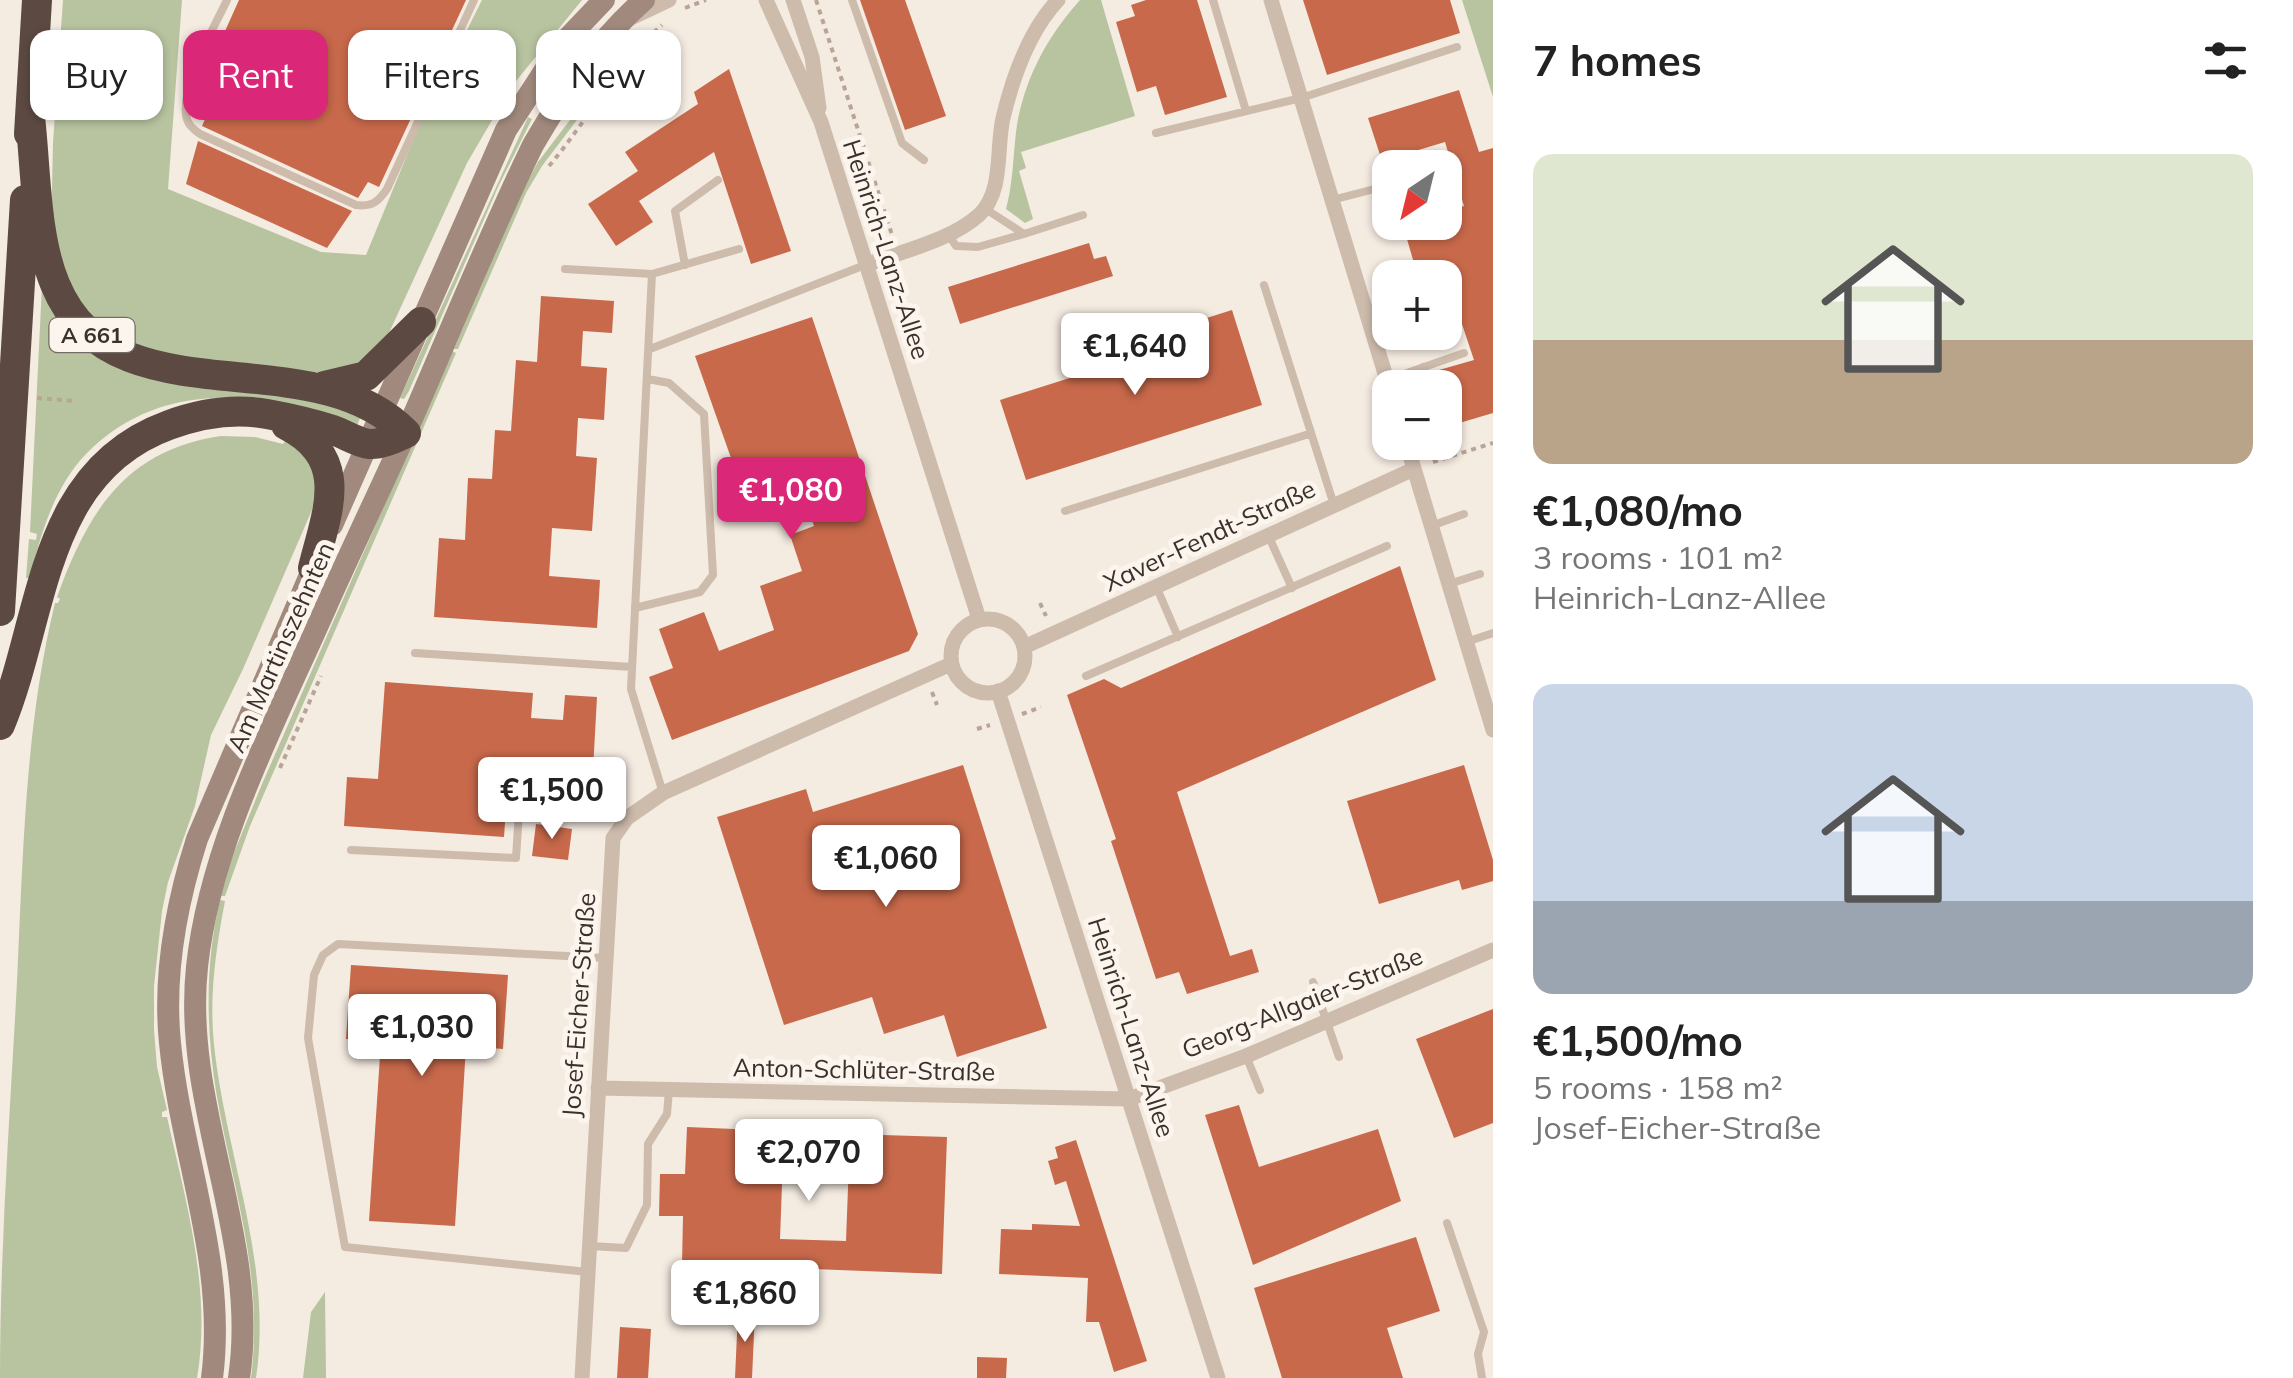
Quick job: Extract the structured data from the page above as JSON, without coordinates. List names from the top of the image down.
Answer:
{
  "streets": {
    "highway": ["A 661"],
    "main road": ["Am Martinszehnten"],
    "street": [
      "Heinrich-Lanz-Allee",
      "Xaver-Fendt-Straße",
      "Georg-Allgaier-Straße",
      "Josef-Eicher-Straße",
      "Anton-Schlüter-Straße"
    ]
  },
  "crossings": [
    ["Heinrich-Lanz-Allee", "Xaver-Fendt-Straße"],
    ["Heinrich-Lanz-Allee", "Georg-Allgaier-Straße"],
    ["Heinrich-Lanz-Allee", "Anton-Schlüter-Straße"],
    ["A 661", "Am Martinszehnten"],
    ["Georg-Allgaier-Straße", "Anton-Schlüter-Straße"],
    ["Josef-Eicher-Straße", "Anton-Schlüter-Straße"]
  ],
  "north": "bottom left",
  "page": {
    "heading": "7 homes",
    "chip": [
      "Buy",
      "Rent",
      "Filters",
      "New"
    ],
    "list": [
      {
        "name": "€1,080/mo",
        "note": "3 rooms · 101 m² · Heinrich-Lanz-Allee"
      },
      {
        "name": "€1,500/mo",
        "note": "5 rooms · 158 m² · Josef-Eicher-Straße"
      }
    ],
    "map_buttons": ["+", "−"],
    "price": [
      "€1,640",
      "€1,080",
      "€1,500",
      "€1,060",
      "€1,030",
      "€2,070",
      "€1,860"
    ]
  }
}
